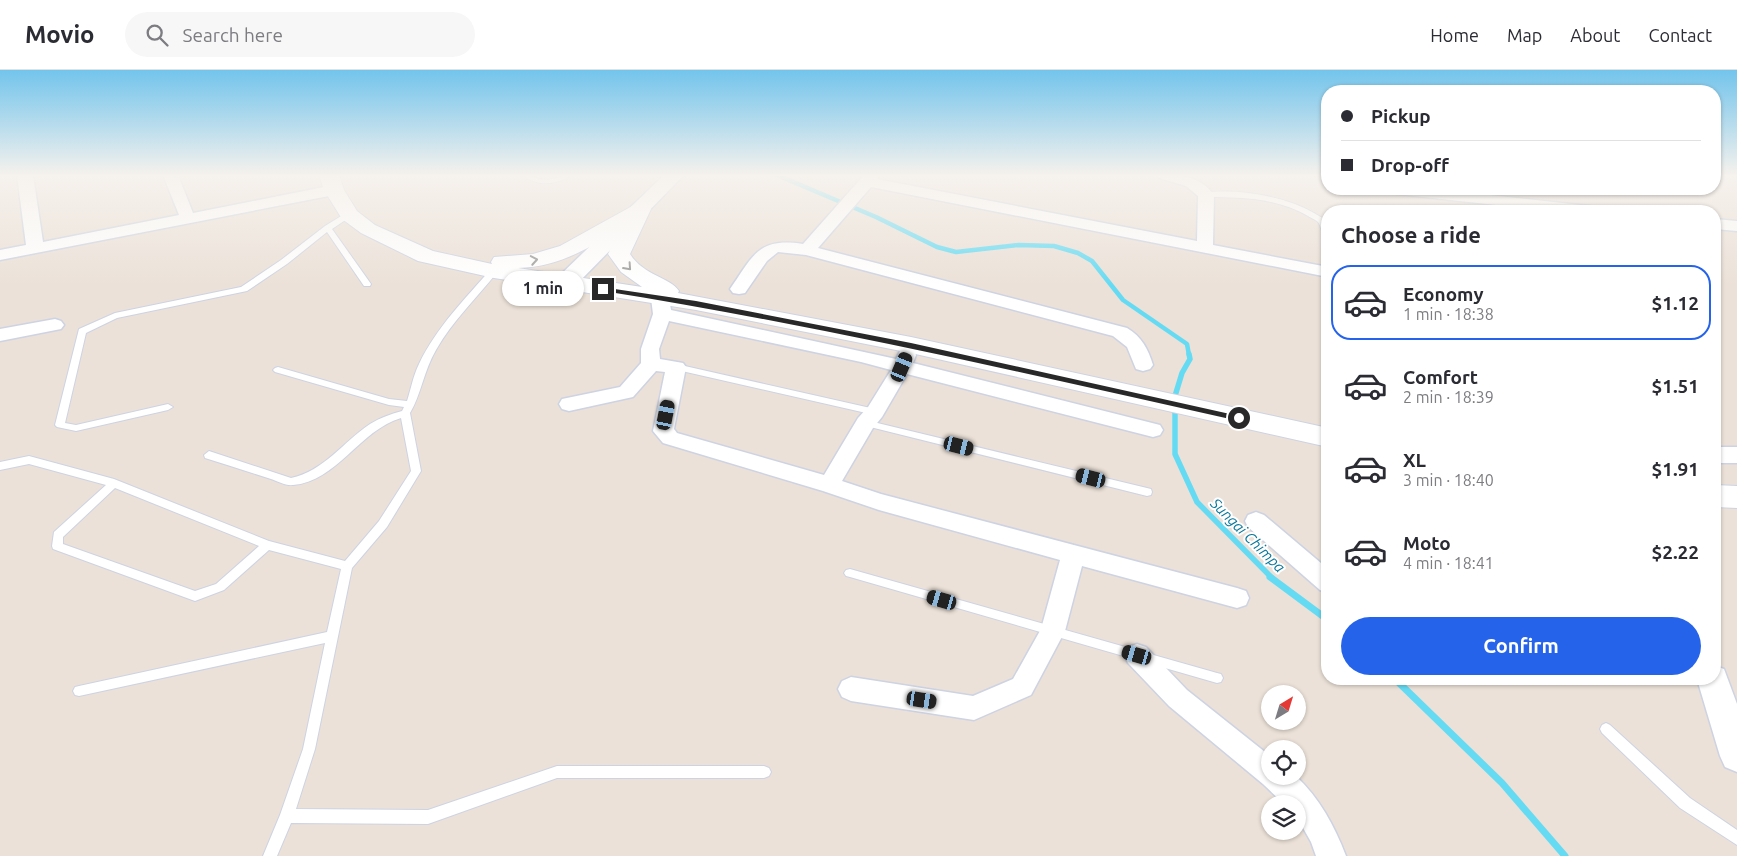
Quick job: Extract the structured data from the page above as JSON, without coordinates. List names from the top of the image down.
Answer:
{
  "water": ["Sungai Chimpa"],
  "north": "top right",
  "page": {
    "header": "Movio",
    "search": "Search here",
    "nav": [
      "Home",
      "Map",
      "About",
      "Contact"
    ],
    "banner": ["Pickup", "Drop-off"],
    "heading": "Choose a ride",
    "list": [
      {
        "name": "Economy",
        "note": "1 min · 18:38",
        "value": "$1.12"
      },
      {
        "name": "Comfort",
        "note": "2 min · 18:39",
        "value": "$1.51"
      },
      {
        "name": "XL",
        "note": "3 min · 18:40",
        "value": "$1.91"
      },
      {
        "name": "Moto",
        "note": "4 min · 18:41",
        "value": "$2.22"
      }
    ],
    "bubble": "1 min",
    "buttons": "Confirm"
  }
}
